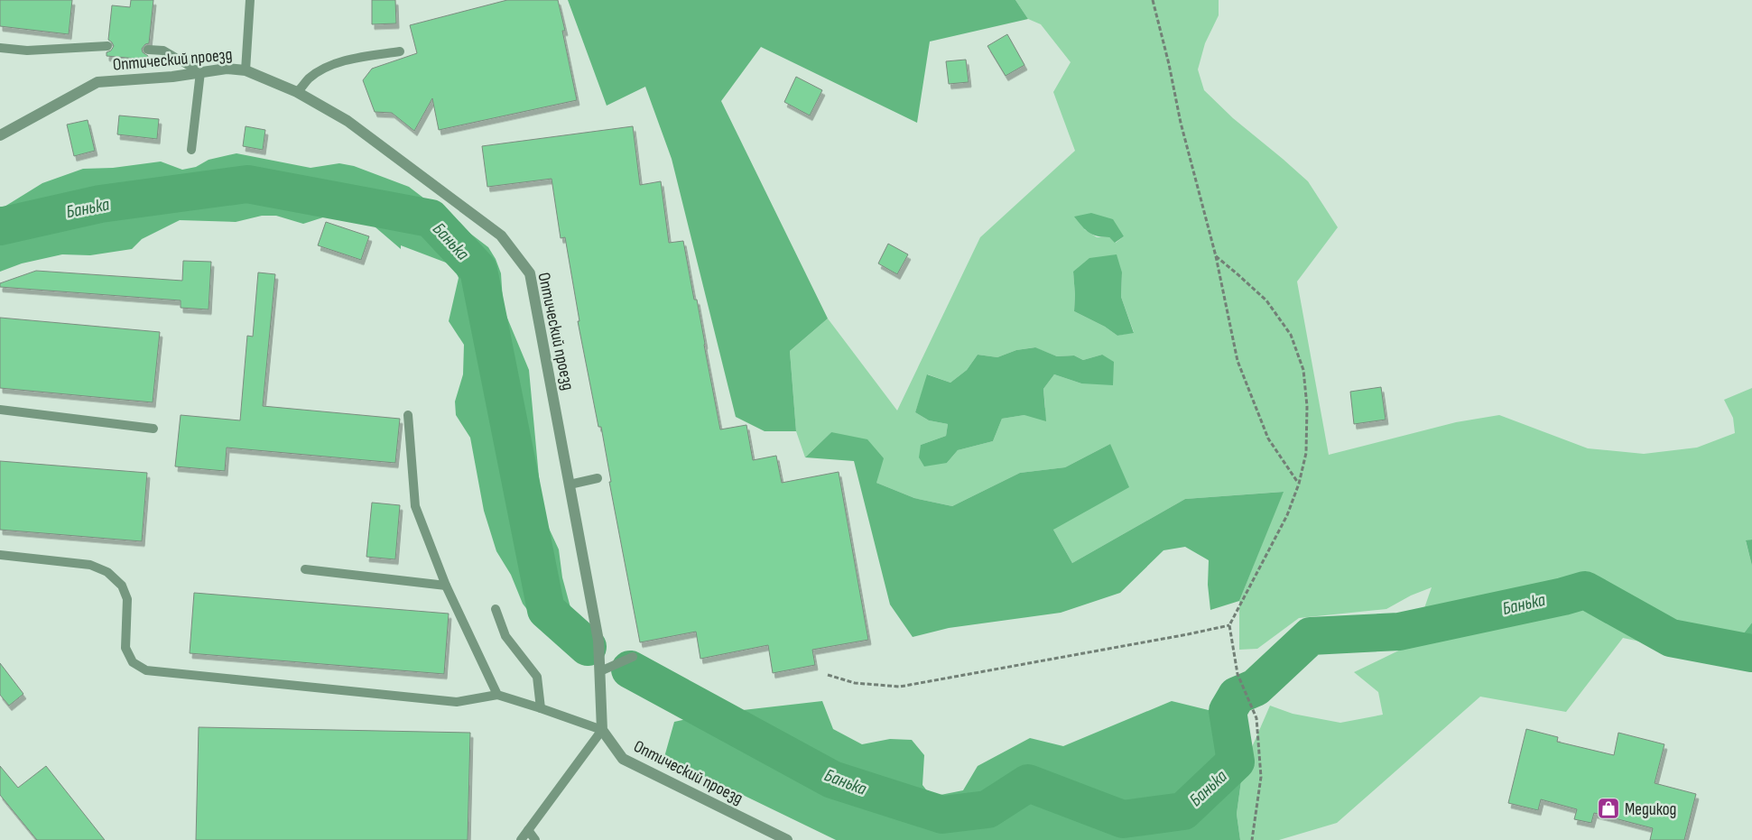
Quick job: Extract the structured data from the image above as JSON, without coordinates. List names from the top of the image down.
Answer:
{
  "streets": {
    "street": ["Оптический проезд"]
  },
  "water": ["Банька"],
  "places": {
    "shop": ["Медикод"]
  }
}
